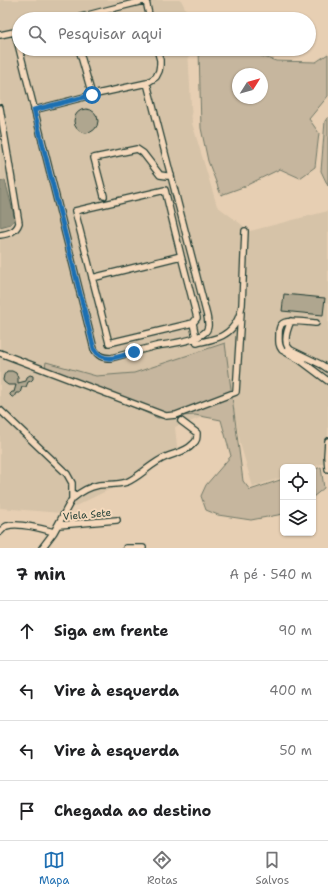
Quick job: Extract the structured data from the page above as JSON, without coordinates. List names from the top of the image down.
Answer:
{
  "streets": {
    "street": ["Viela Sete"]
  },
  "north": "top right",
  "page": {
    "search": "Pesquisar aqui",
    "heading": ["7 min", "A pé · 540 m"],
    "list": [
      ["Siga em frente", "90 m"],
      ["Vire à esquerda", "400 m"],
      ["Vire à esquerda", "50 m"],
      "Chegada ao destino"
    ],
    "nav": ["Mapa", "Rotas", "Salvos"]
  }
}
